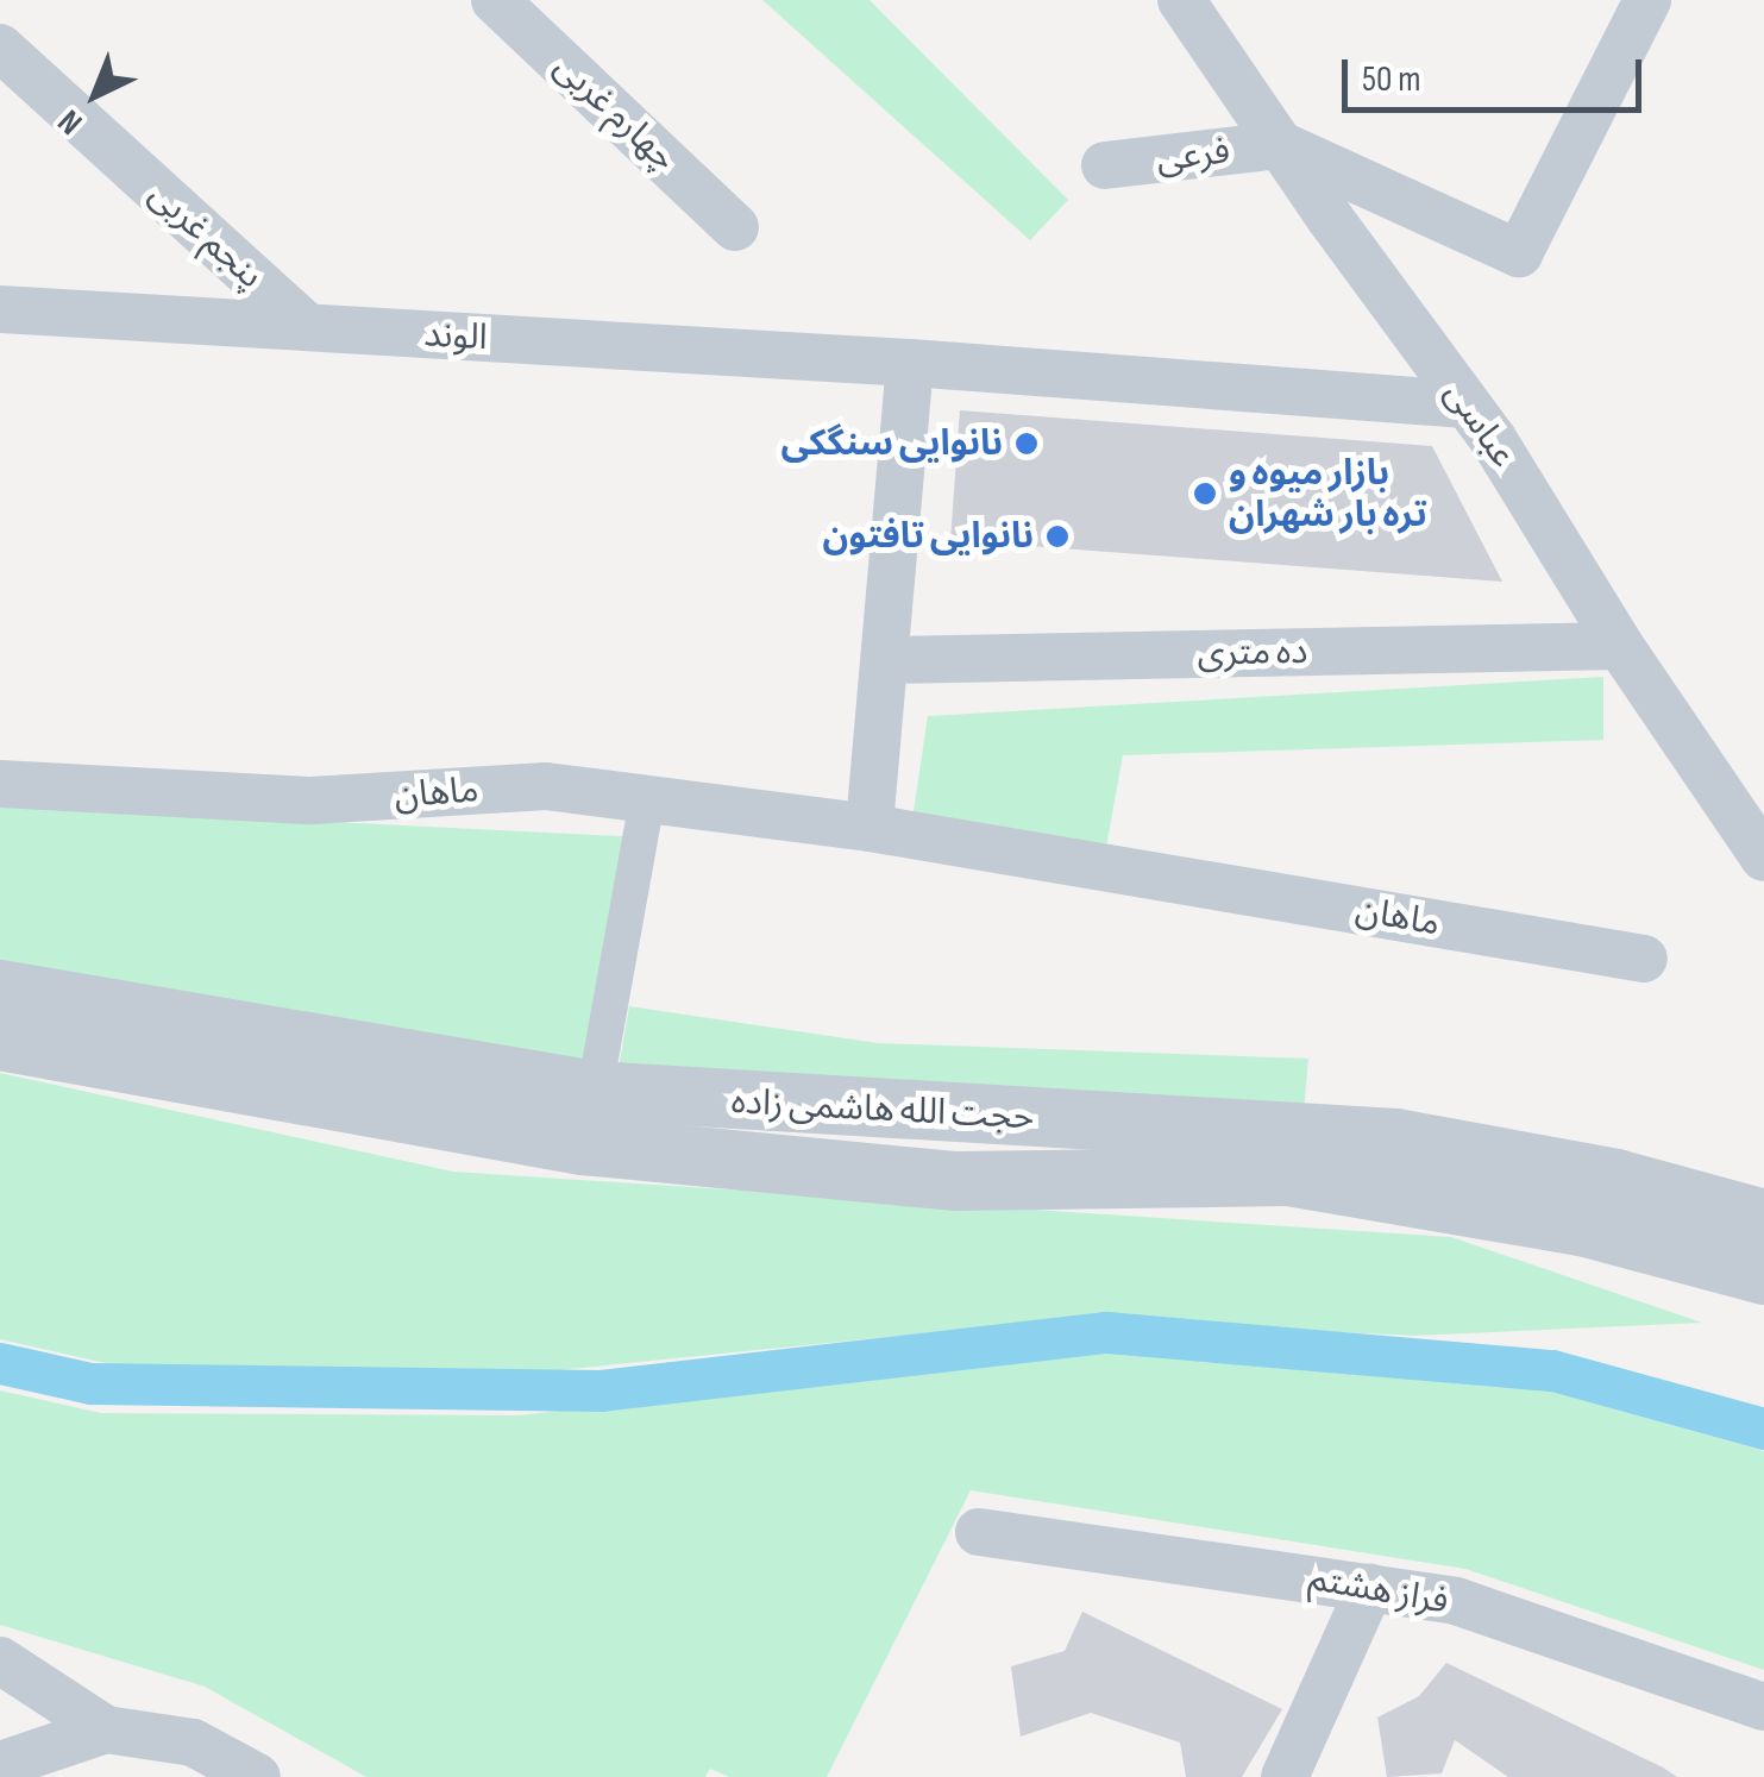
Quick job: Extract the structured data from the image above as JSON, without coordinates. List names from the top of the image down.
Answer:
{
  "streets": {
    "street": [
      "چهارم غربی",
      "فرعی",
      "پنجم غربی",
      "الوند",
      "عباسی",
      "ده متری",
      "ماهان",
      "حجت الله هاشمی زاده",
      "فراز هشتم"
    ]
  },
  "crossings": [
    ["فرعی", "عباسی"],
    ["پنجم غربی", "الوند"],
    ["الوند", "عباسی"],
    ["عباسی", "ده متری"]
  ],
  "places": ["نانوایی سنگکی", "بازار میوه و تره بار شهران", "نانوایی تافتون"],
  "scale_bar": "50 m",
  "north": "bottom left"
}
